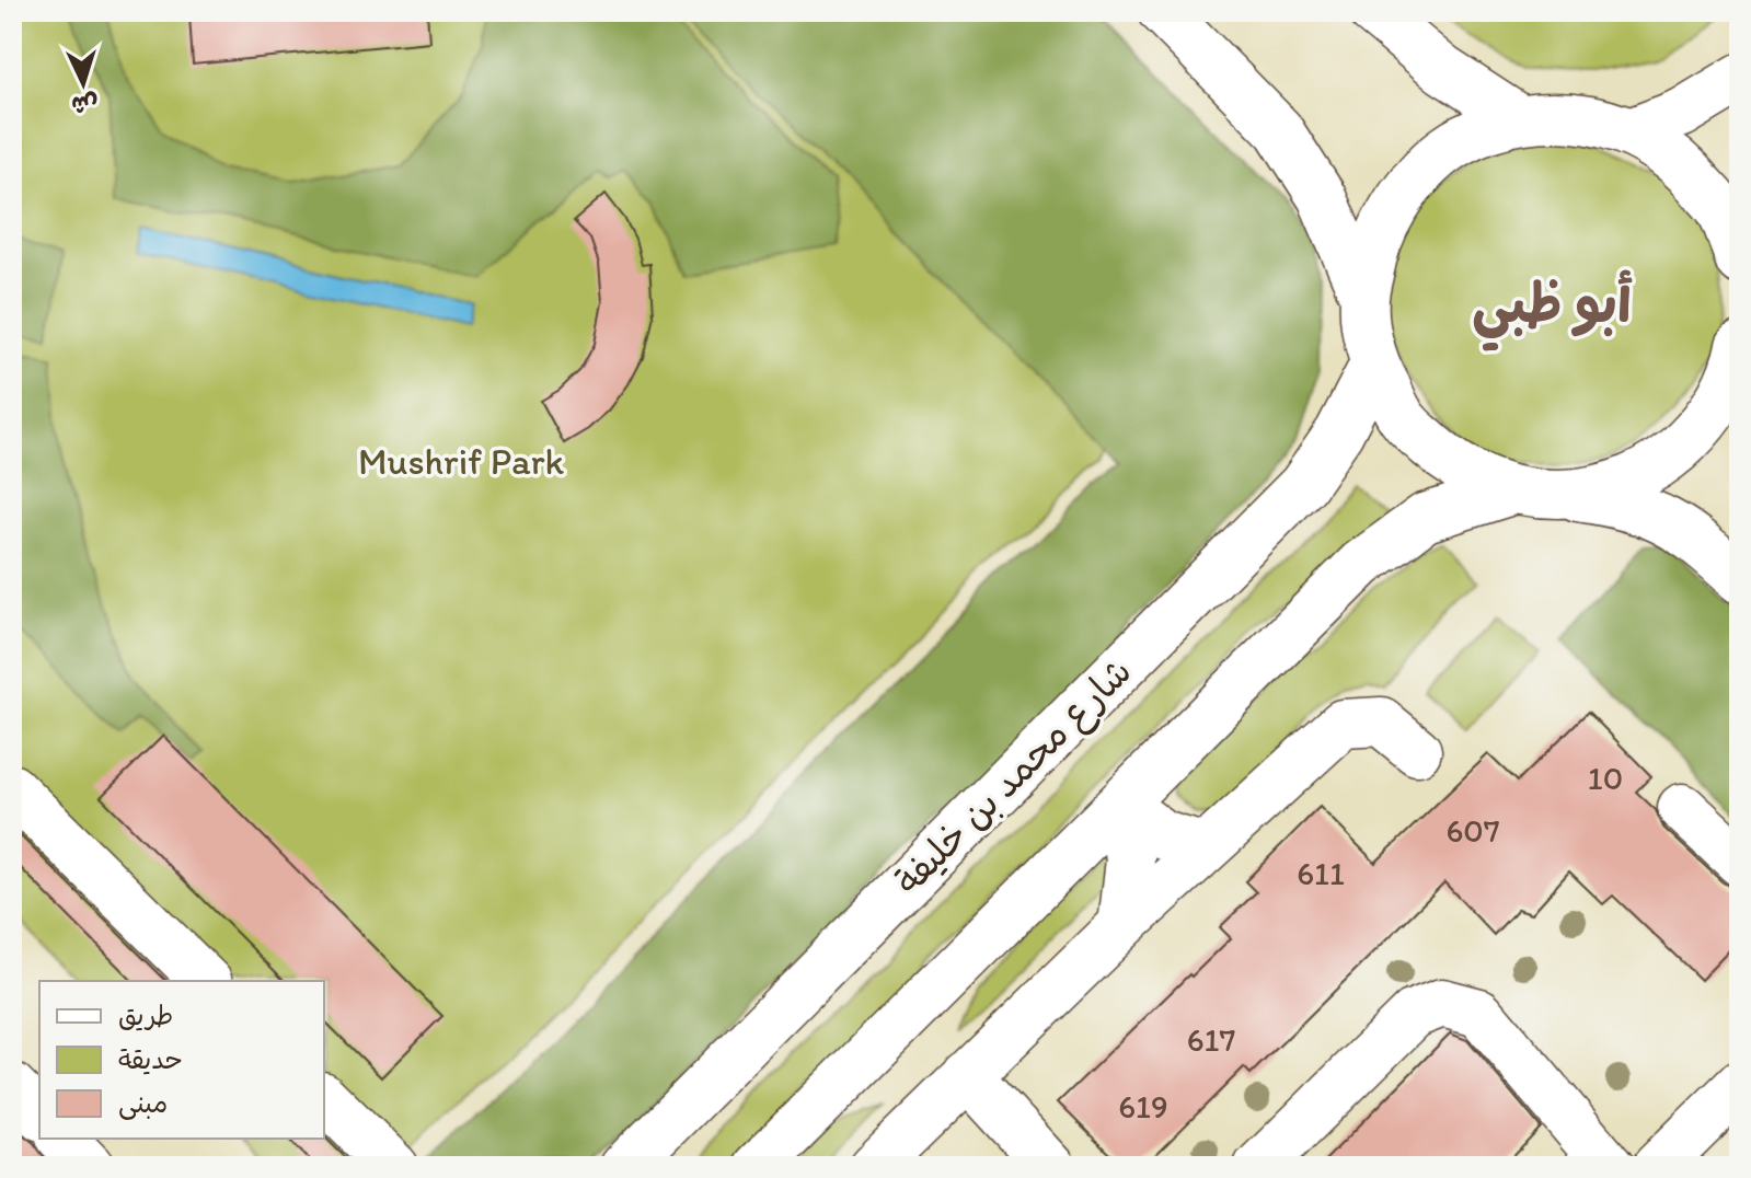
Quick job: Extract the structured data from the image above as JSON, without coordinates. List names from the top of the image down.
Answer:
{
  "streets": {
    "main road": ["شارع محمد بن خليفة"]
  },
  "districts": ["أبو ظبي"],
  "parks": ["Mushrif Park"],
  "house_numbers": [
    "10",
    "607",
    "611",
    "617",
    "619"
  ],
  "legend": ["طريق", "حديقة", "مبنى"],
  "north": "bottom"
}
